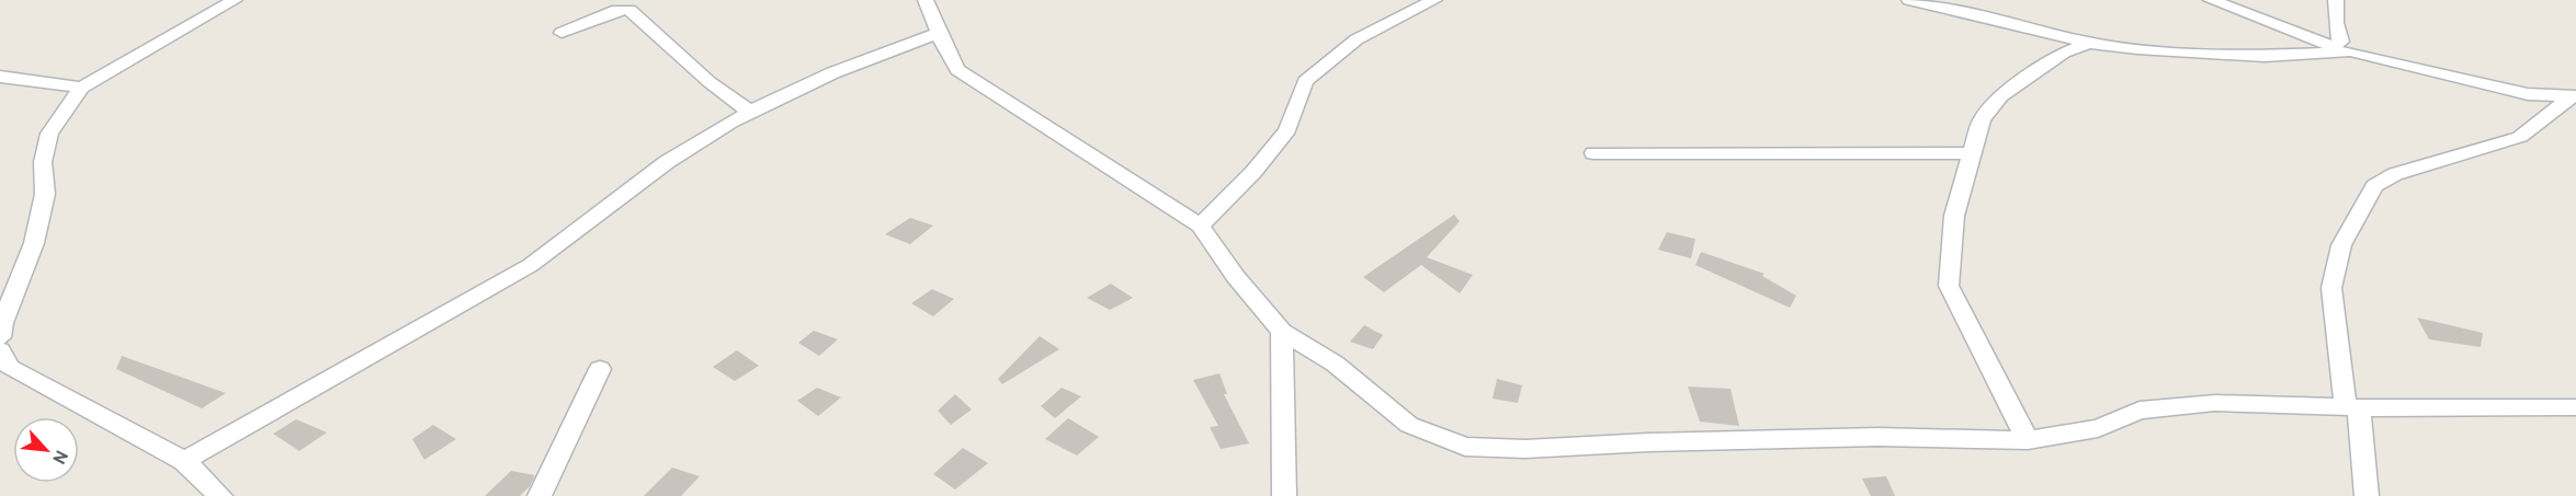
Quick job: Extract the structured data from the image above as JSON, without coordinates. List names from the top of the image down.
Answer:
{
  "north": "bottom right"
}
